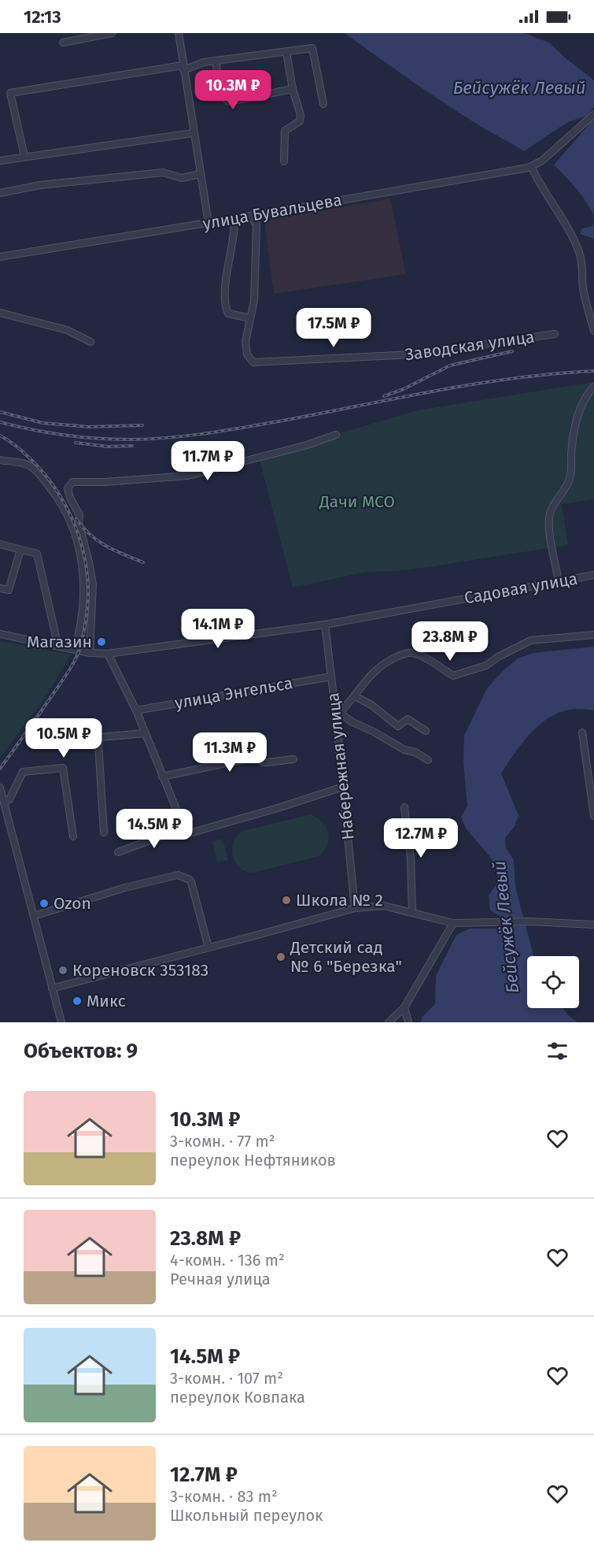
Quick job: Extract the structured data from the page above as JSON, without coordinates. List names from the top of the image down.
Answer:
{
  "streets": {
    "street": [
      "улица Бувальцева",
      "Заводская улица",
      "Садовая улица",
      "улица Энгельса",
      "Набережная улица"
    ]
  },
  "crossings": [
    ["улица Бувальцева", "Заводская улица"],
    ["Садовая улица", "Набережная улица"],
    ["улица Энгельса", "Набережная улица"]
  ],
  "water": ["Бейсужёк Левый"],
  "parks": ["Дачи МСО"],
  "places": [
    "Магазин",
    "Школа № 2",
    "Ozon",
    "Детский сад № 6 \"Березка\"",
    "Кореновск 353183",
    "Микс"
  ],
  "page": {
    "status": "12:13",
    "price": [
      "10.3M ₽",
      "17.5M ₽",
      "11.7M ₽",
      "14.1M ₽",
      "23.8M ₽",
      "10.5M ₽",
      "11.3M ₽",
      "14.5M ₽",
      "12.7M ₽"
    ],
    "heading": "Объектов: 9",
    "list": [
      {
        "name": "10.3M ₽",
        "note": "3-комн. · 77 m² · переулок Нефтяников"
      },
      {
        "name": "23.8M ₽",
        "note": "4-комн. · 136 m² · Речная улица"
      },
      {
        "name": "14.5M ₽",
        "note": "3-комн. · 107 m² · переулок Ковпака"
      },
      {
        "name": "12.7M ₽",
        "note": "3-комн. · 83 m² · Школьный переулок"
      }
    ]
  }
}
